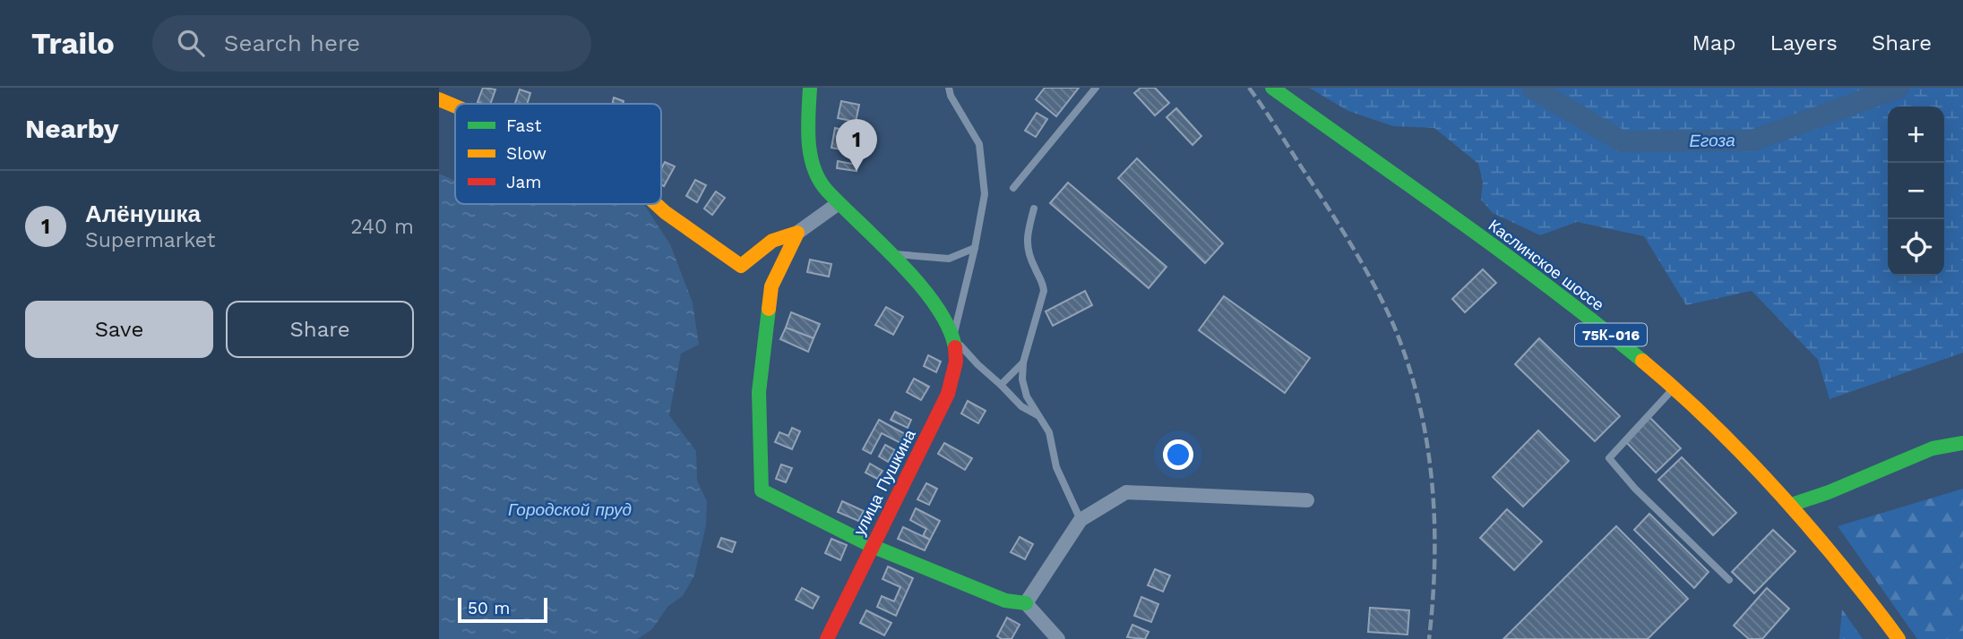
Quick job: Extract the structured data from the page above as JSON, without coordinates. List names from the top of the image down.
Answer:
{
  "streets": {
    "street": ["Каслинское шоссе", "75К-016", "улица Пушкина"]
  },
  "water": ["Егоза", "Городской пруд"],
  "legend": ["Fast", "Slow", "Jam"],
  "scale_bar": "50 m",
  "page": {
    "header": "Trailo",
    "search": "Search here",
    "nav": ["Map", "Layers", "Share"],
    "heading": "Nearby",
    "map_buttons": ["+", "−"],
    "pins": "1",
    "list": [
      {
        "mark": "1",
        "name": "Алёнушка",
        "note": "Supermarket",
        "value": "240 m"
      }
    ],
    "buttons": ["Save", "Share"],
    "scale": "50 m"
  }
}
